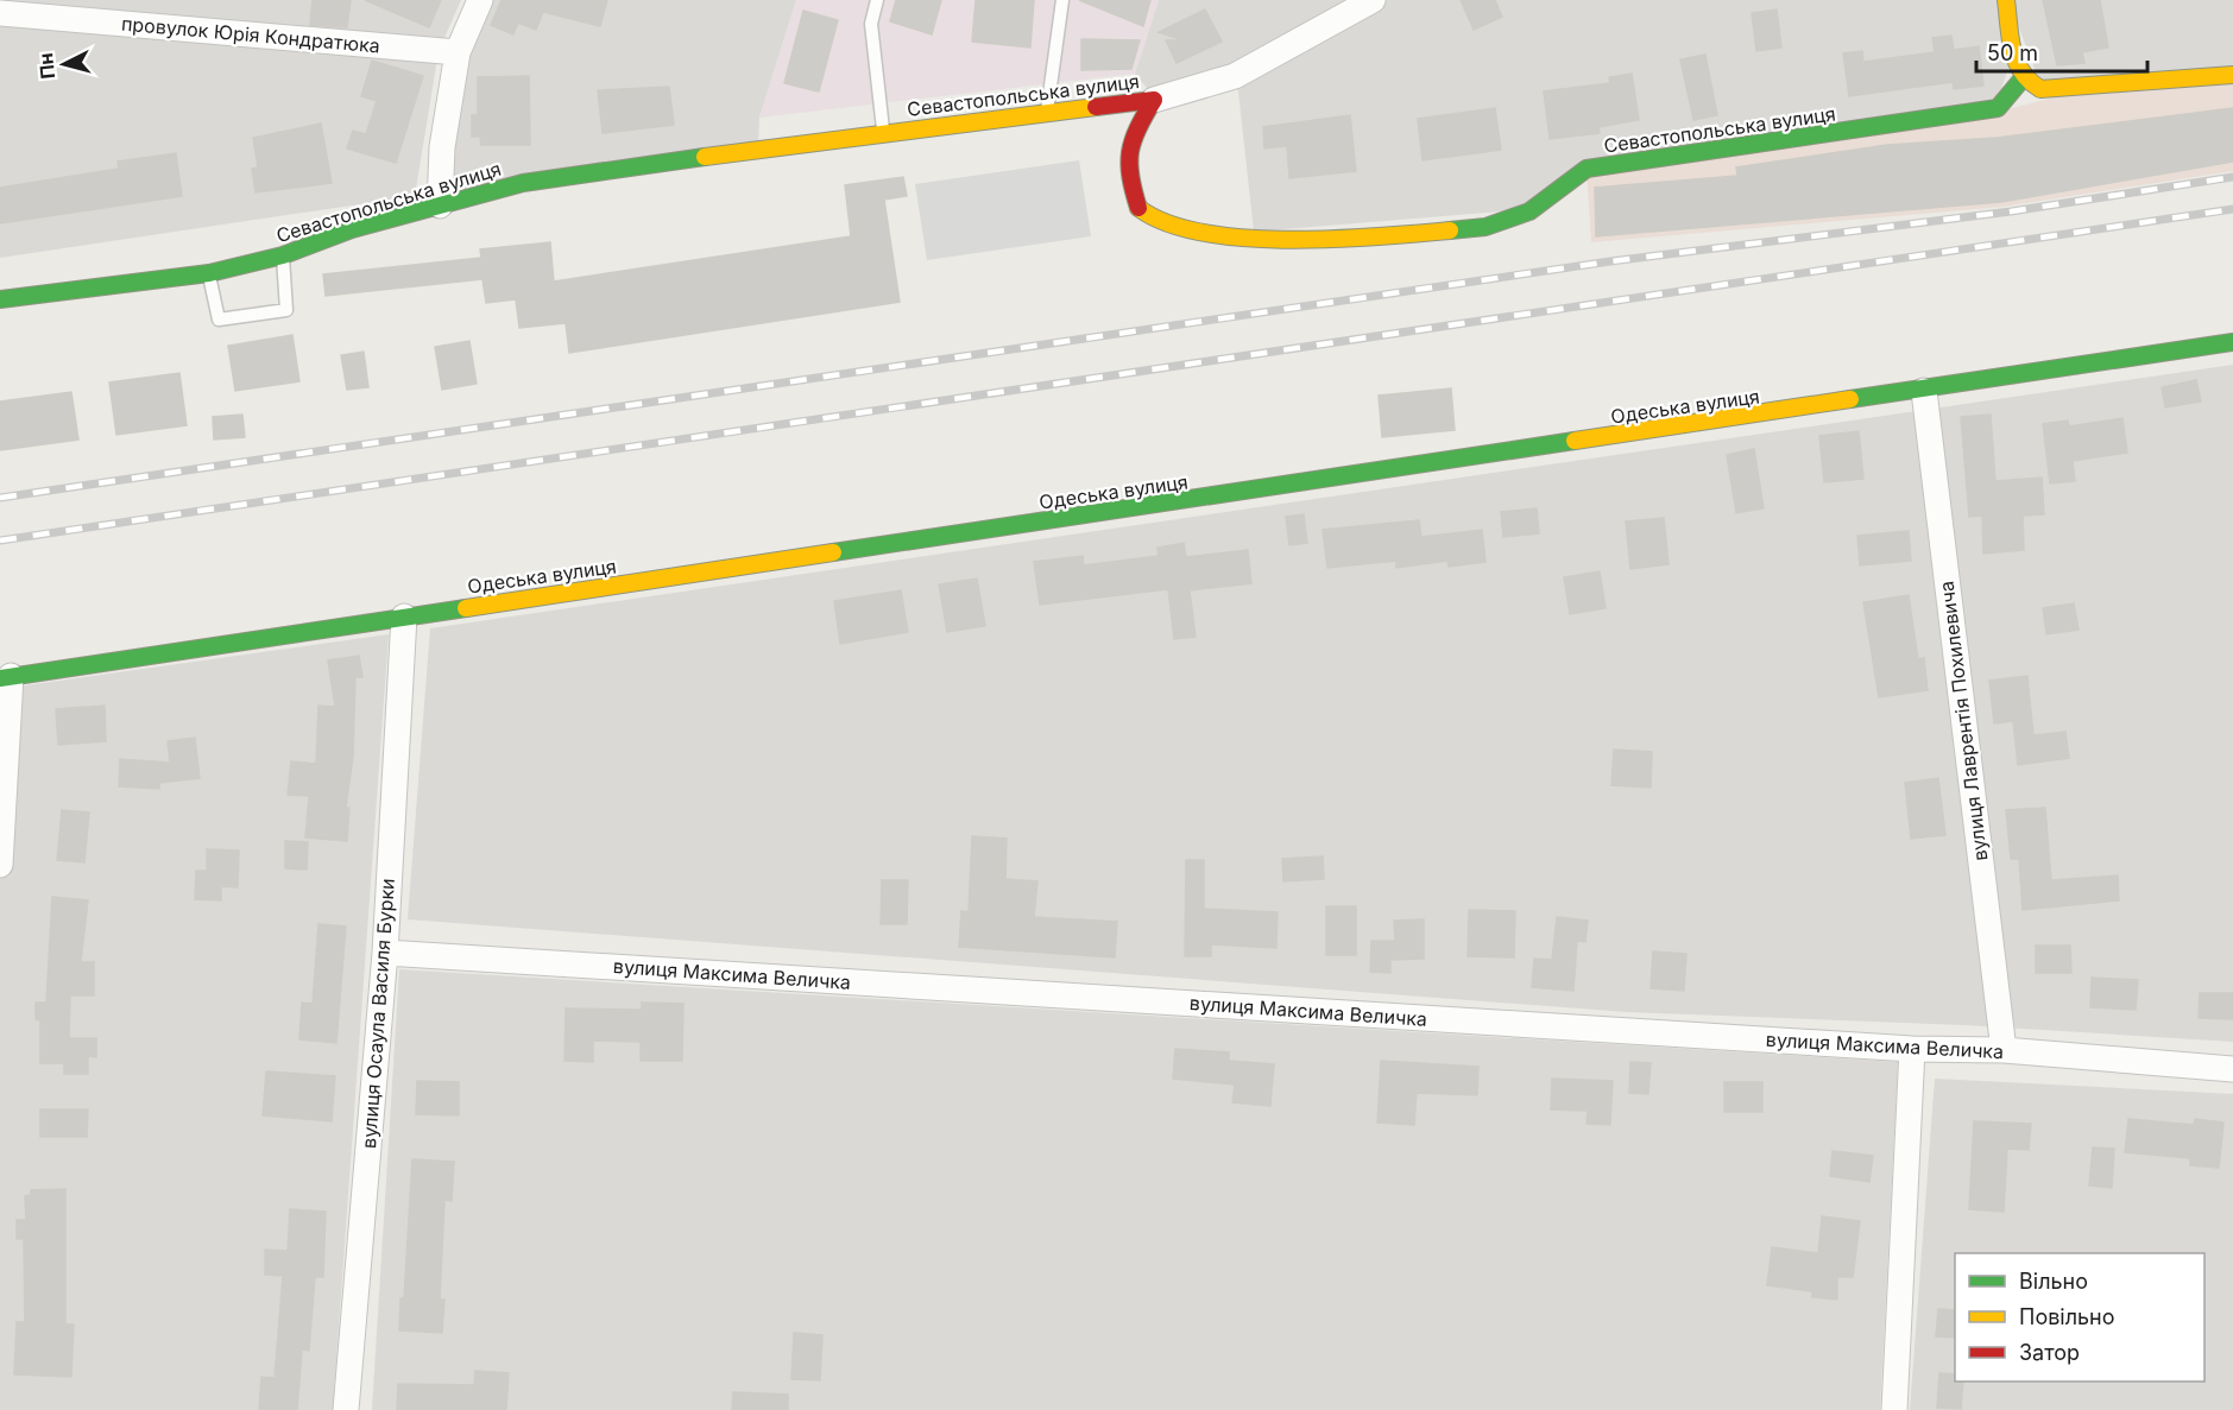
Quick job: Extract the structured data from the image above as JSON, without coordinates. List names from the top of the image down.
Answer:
{
  "streets": {
    "street": [
      "провулок Юрія Кондратюка",
      "Севастопольська вулиця",
      "Одеська вулиця",
      "вулиця Лаврентія Похилевича",
      "вулиця Максима Величка",
      "вулиця Осаула Василя Бурки"
    ]
  },
  "crossings": [
    ["Одеська вулиця", "вулиця Лаврентія Похилевича"],
    ["Одеська вулиця", "вулиця Осаула Василя Бурки"],
    ["вулиця Лаврентія Похилевича", "вулиця Максима Величка"],
    ["вулиця Максима Величка", "вулиця Осаула Василя Бурки"]
  ],
  "legend": ["Вільно", "Повільно", "Затор"],
  "scale_bar": "50 m",
  "north": "left"
}
